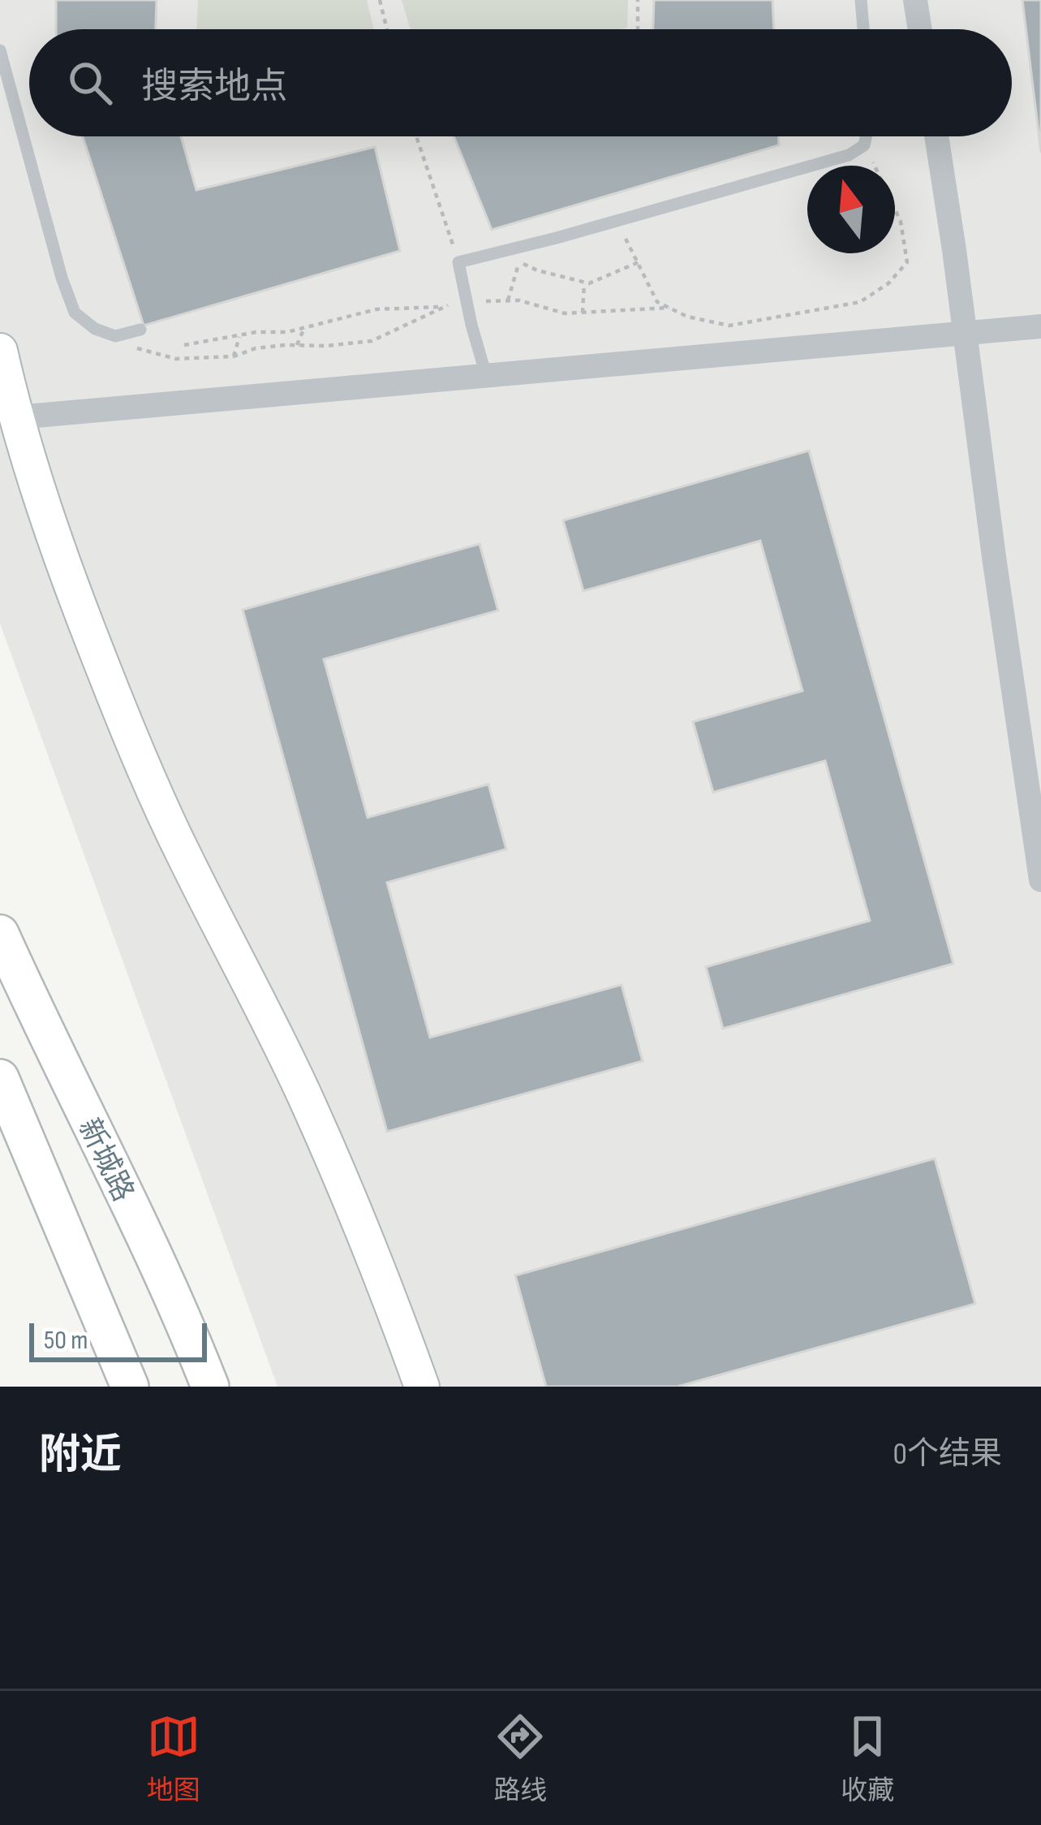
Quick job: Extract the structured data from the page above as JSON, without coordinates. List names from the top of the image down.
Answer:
{
  "streets": {
    "main road": ["新城路"]
  },
  "scale_bar": "50 m",
  "north": "top",
  "page": {
    "search": "搜索地点",
    "scale": "50 m",
    "heading": ["附近", "0个结果"],
    "nav": ["地图", "路线", "收藏"]
  }
}
